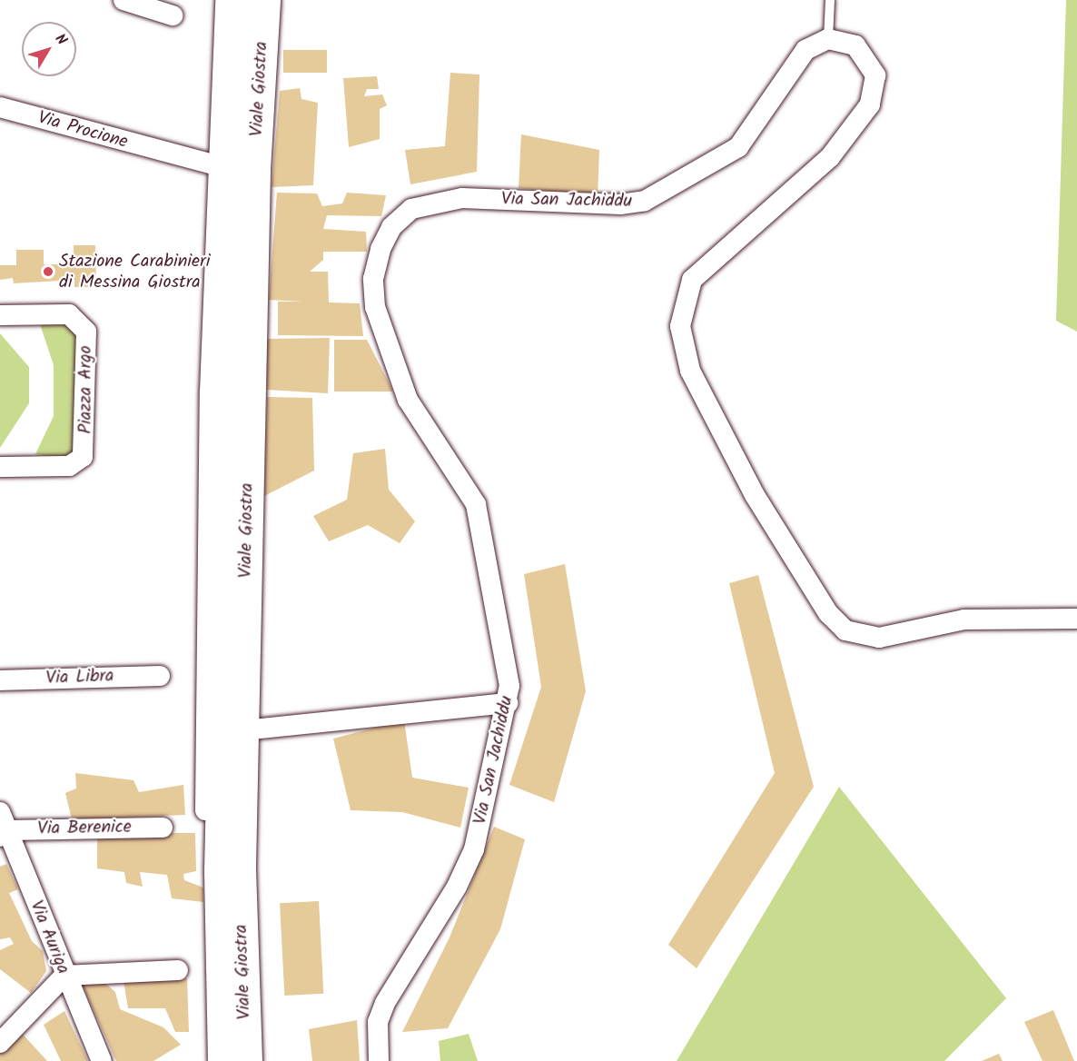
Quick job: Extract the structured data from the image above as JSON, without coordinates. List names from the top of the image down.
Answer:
{
  "streets": {
    "main road": ["Viale Giostra"],
    "street": [
      "Via Procione",
      "Via San Jachiddu",
      "Piazza Argo",
      "Via Libra",
      "Via Berenice",
      "Via Auriga"
    ]
  },
  "crossings": [
    ["Via Berenice", "Via Auriga"]
  ],
  "places": ["Stazione Carabinieri di Messina Giostra"],
  "north": "top right"
}
